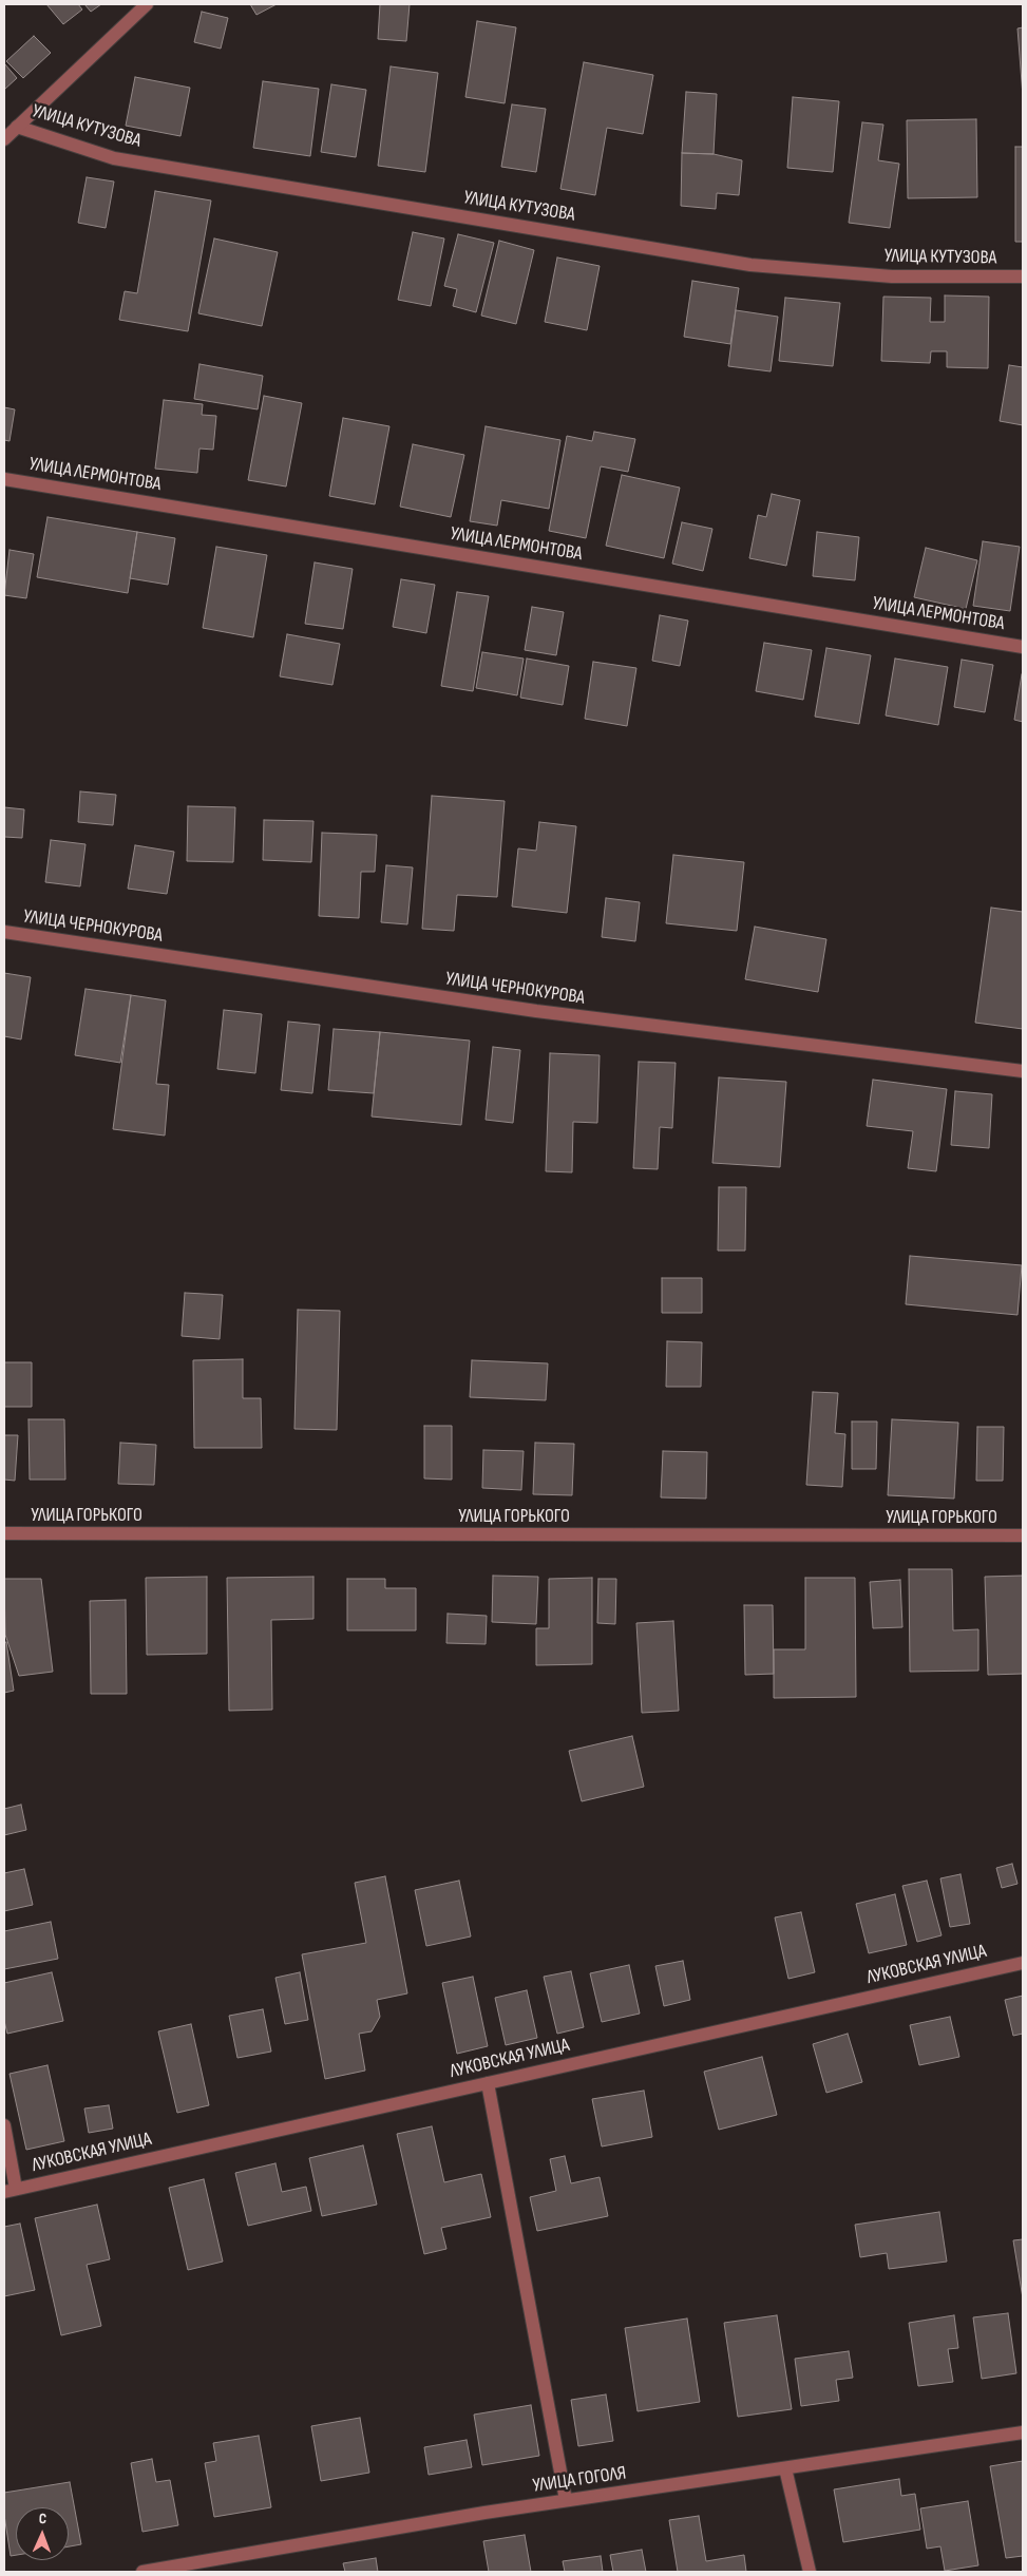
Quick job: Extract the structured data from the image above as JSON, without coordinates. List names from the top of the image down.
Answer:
{
  "streets": {
    "street": [
      "УЛИЦА КУТУЗОВА",
      "УЛИЦА ЛЕРМОНТОВА",
      "УЛИЦА ЧЕРНОКУРОВА",
      "УЛИЦА ГОРЬКОГО",
      "ЛУКОВСКАЯ УЛИЦА",
      "УЛИЦА ГОГОЛЯ"
    ]
  },
  "north": "top"
}
